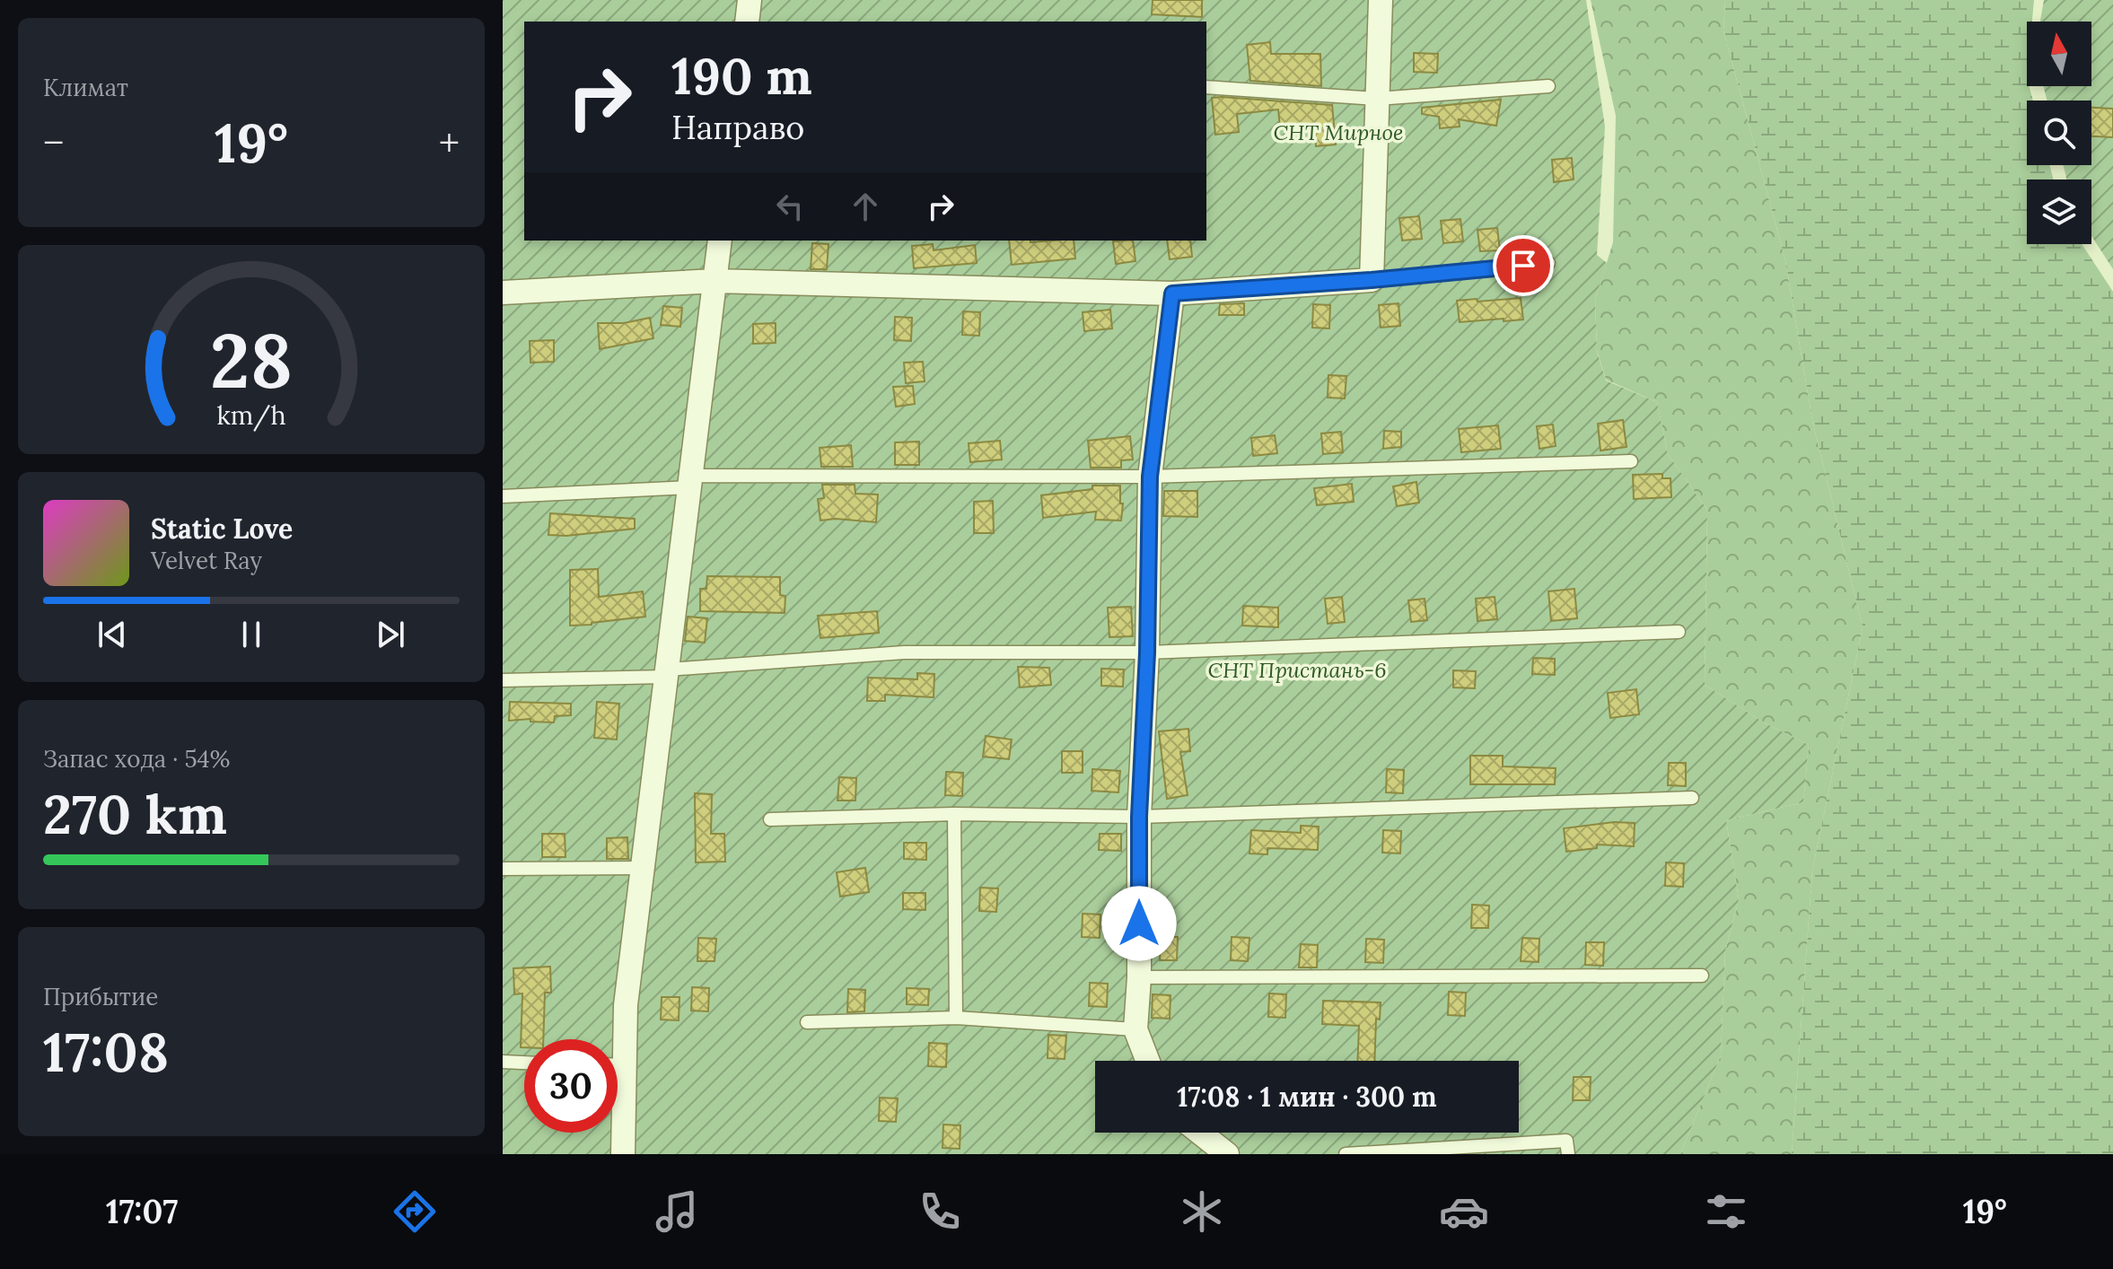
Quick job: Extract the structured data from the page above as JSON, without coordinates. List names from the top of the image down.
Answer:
{
  "parks": ["СНТ Мирное", "СНТ Пристань-6"],
  "north": "top",
  "page": {
    "tile": [
      "Климат",
      ["Запас хода · 54%", "270 km"],
      ["Прибытие", "17:08"]
    ],
    "turn": ["190 m", "Направо"],
    "heat": ["−", "19°", "+"],
    "song": ["Static Love", "Velvet Ray"],
    "limit": "30",
    "trip": "17:08 · 1 мин · 300 m",
    "tabs": ["17:07", "19°"],
    "gauge": ["28", "km/h"]
  }
}
